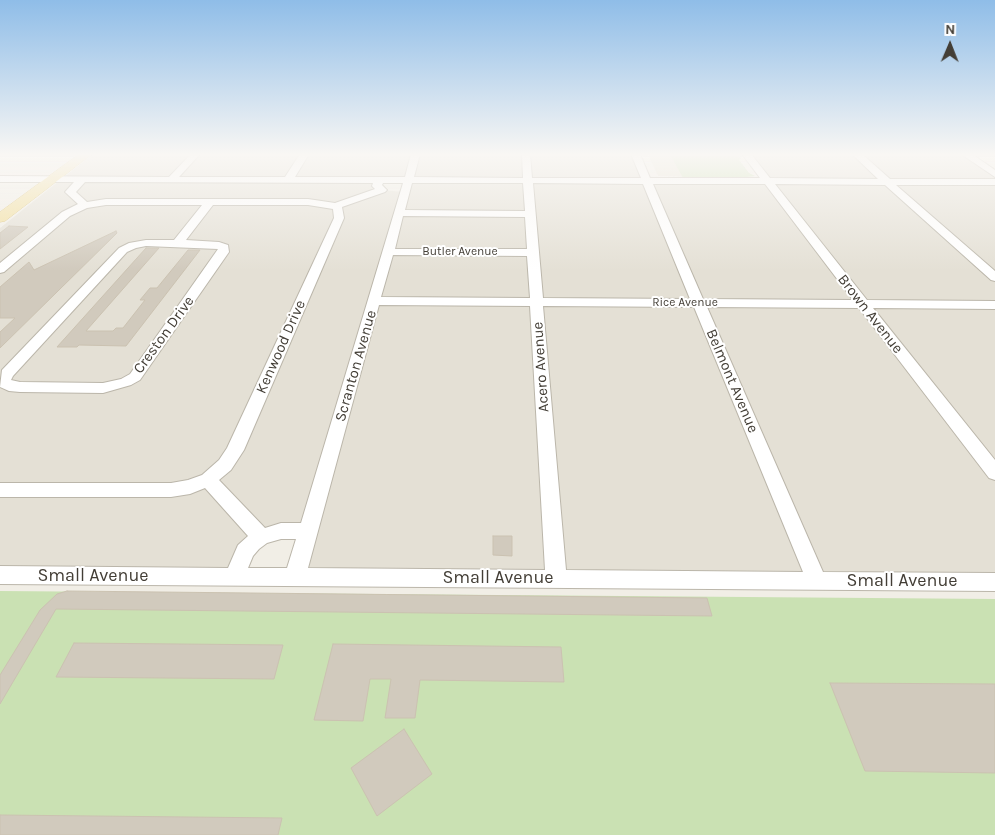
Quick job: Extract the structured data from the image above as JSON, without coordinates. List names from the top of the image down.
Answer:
{
  "streets": {
    "street": [
      "Butler Avenue",
      "Rice Avenue",
      "Brown Avenue",
      "Creston Drive",
      "Kenwood Drive",
      "Scranton Avenue",
      "Acero Avenue",
      "Belmont Avenue",
      "Small Avenue"
    ]
  },
  "crossings": [
    ["Butler Avenue", "Scranton Avenue"],
    ["Butler Avenue", "Acero Avenue"],
    ["Rice Avenue", "Brown Avenue"],
    ["Rice Avenue", "Scranton Avenue"],
    ["Rice Avenue", "Acero Avenue"],
    ["Rice Avenue", "Belmont Avenue"],
    ["Scranton Avenue", "Small Avenue"],
    ["Acero Avenue", "Small Avenue"],
    ["Belmont Avenue", "Small Avenue"]
  ],
  "north": "top"
}
